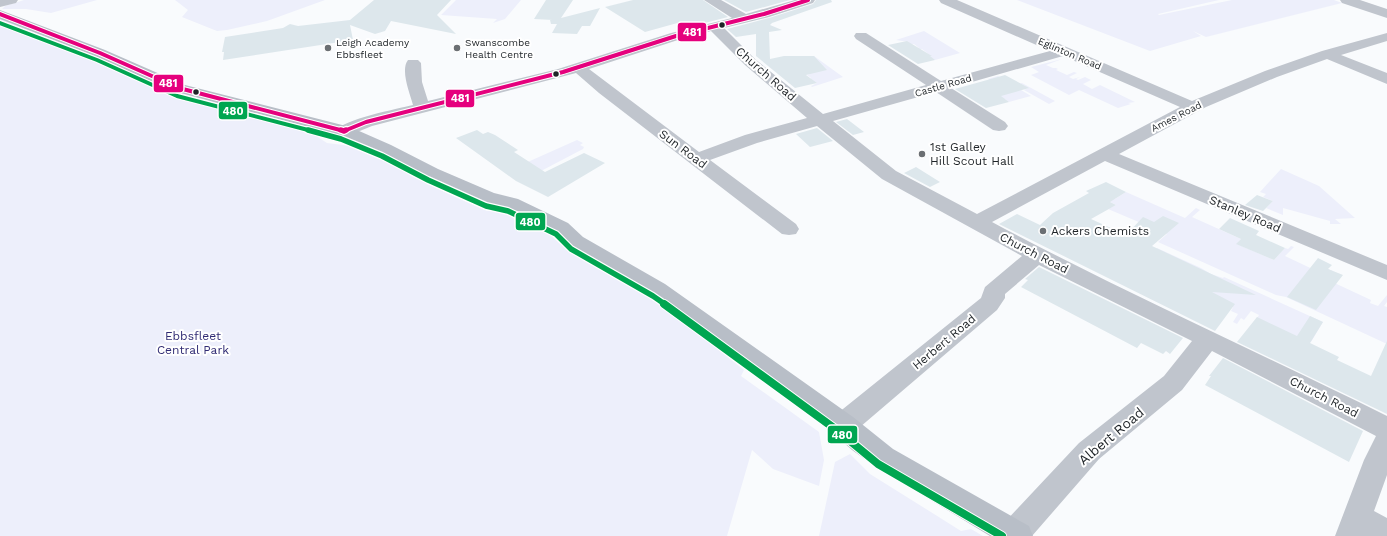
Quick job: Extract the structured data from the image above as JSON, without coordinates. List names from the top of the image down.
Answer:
{
  "streets": {
    "street": [
      "Eglinton Road",
      "Church Road",
      "Castle Road",
      "Ames Road",
      "Sun Road",
      "Stanley Road",
      "Herbert Road",
      "Albert Road"
    ]
  },
  "crossings": [
    ["Eglinton Road", "Castle Road"],
    ["Eglinton Road", "Ames Road"],
    ["Church Road", "Castle Road"],
    ["Church Road", "Ames Road"],
    ["Church Road", "Herbert Road"],
    ["Church Road", "Albert Road"],
    ["Castle Road", "Sun Road"],
    ["Ames Road", "Stanley Road"]
  ],
  "parks": ["Ebbsfleet Central Park"],
  "places": [
    "Leigh Academy Ebbsfleet",
    "Swanscombe Health Centre",
    "1st Galley Hill Scout Hall",
    "Ackers Chemists"
  ],
  "lines": ["transit line 481", "transit line 480"]
}
